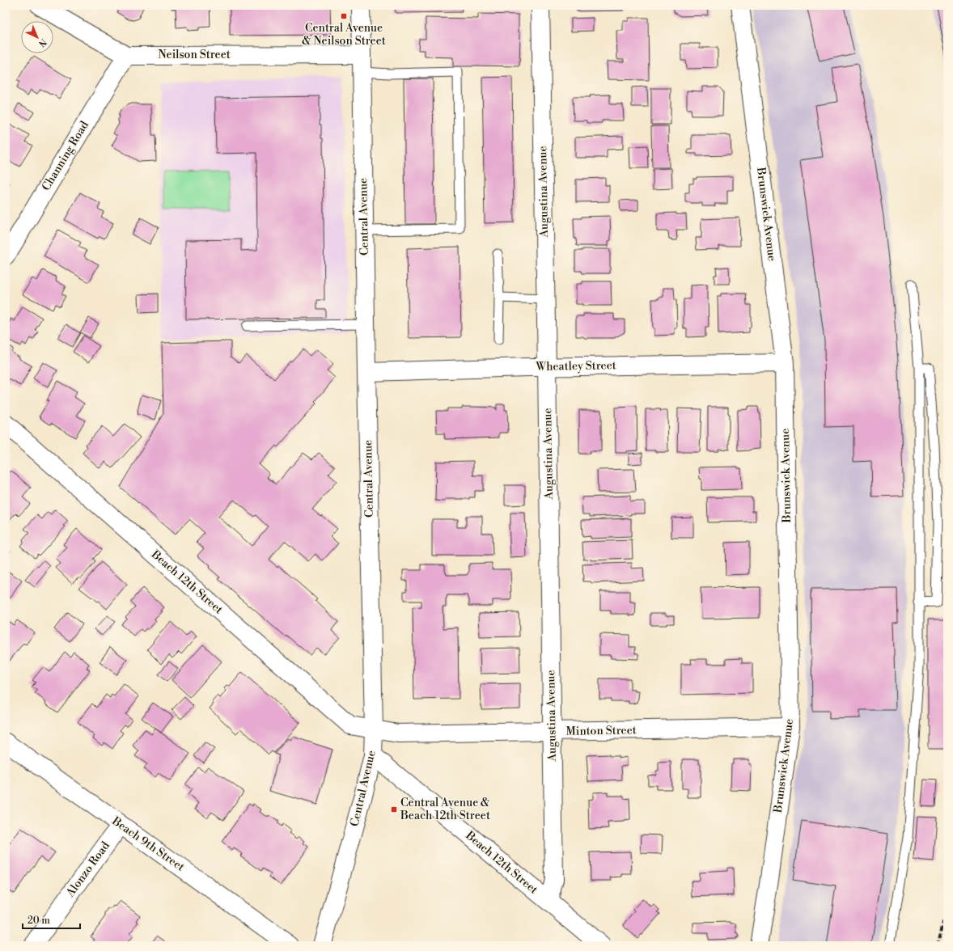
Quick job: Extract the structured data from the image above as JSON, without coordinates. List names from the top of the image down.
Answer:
{
  "streets": {
    "street": [
      "Neilson Street",
      "Channing Road",
      "Augustina Avenue",
      "Brunswick Avenue",
      "Central Avenue",
      "Wheatley Street",
      "Beach 12th Street",
      "Minton Street",
      "Beach 9th Street",
      "Alonzo Road"
    ]
  },
  "crossings": [
    ["Neilson Street", "Channing Road"],
    ["Neilson Street", "Central Avenue"],
    ["Augustina Avenue", "Wheatley Street"],
    ["Augustina Avenue", "Beach 12th Street"],
    ["Augustina Avenue", "Minton Street"],
    ["Brunswick Avenue", "Wheatley Street"],
    ["Brunswick Avenue", "Minton Street"],
    ["Central Avenue", "Wheatley Street"],
    ["Central Avenue", "Beach 12th Street"],
    ["Central Avenue", "Minton Street"],
    ["Beach 12th Street", "Minton Street"],
    ["Beach 9th Street", "Alonzo Road"]
  ],
  "places": {
    "transit": ["Central Avenue & Neilson Street", "Central Avenue & Beach 12th Street"]
  },
  "scale_bar": "20 m",
  "north": "bottom right"
}
